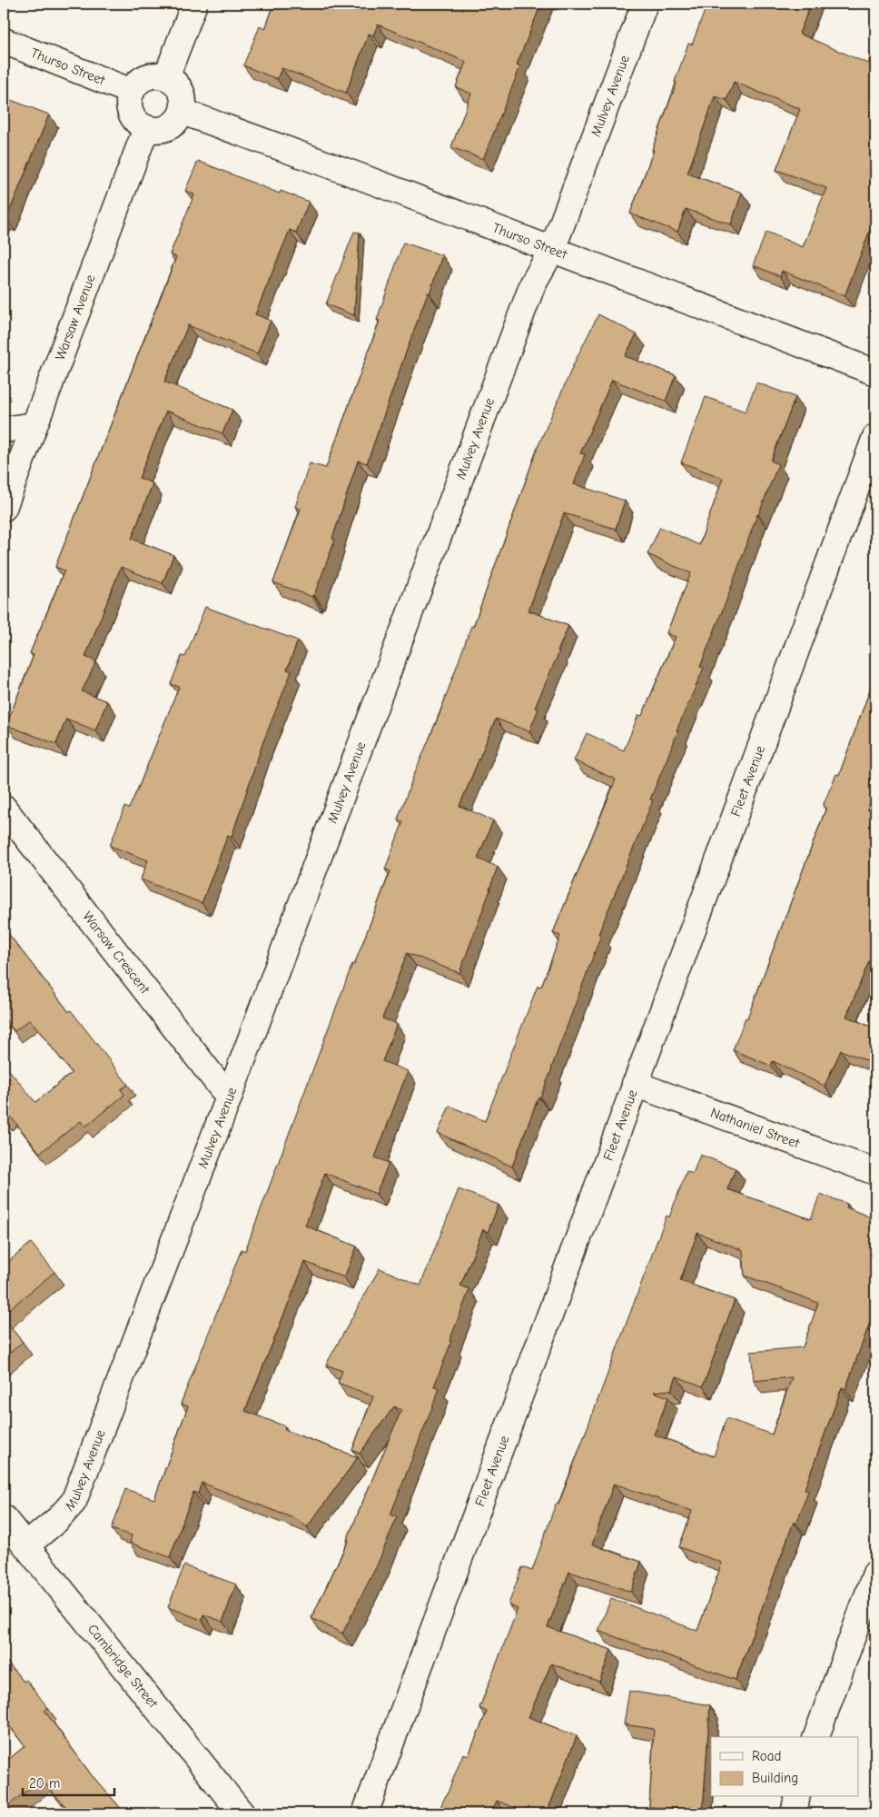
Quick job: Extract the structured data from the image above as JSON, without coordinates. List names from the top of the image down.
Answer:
{
  "streets": {
    "street": [
      "Thurso Street",
      "Mulvey Avenue",
      "Warsaw Avenue",
      "Fleet Avenue",
      "Warsaw Crescent",
      "Nathaniel Street",
      "Cambridge Street"
    ]
  },
  "crossings": [
    ["Thurso Street", "Mulvey Avenue"],
    ["Thurso Street", "Warsaw Avenue"],
    ["Mulvey Avenue", "Warsaw Crescent"],
    ["Mulvey Avenue", "Cambridge Street"],
    ["Fleet Avenue", "Nathaniel Street"]
  ],
  "legend": ["Road", "Building"],
  "scale_bar": "20 m"
}
